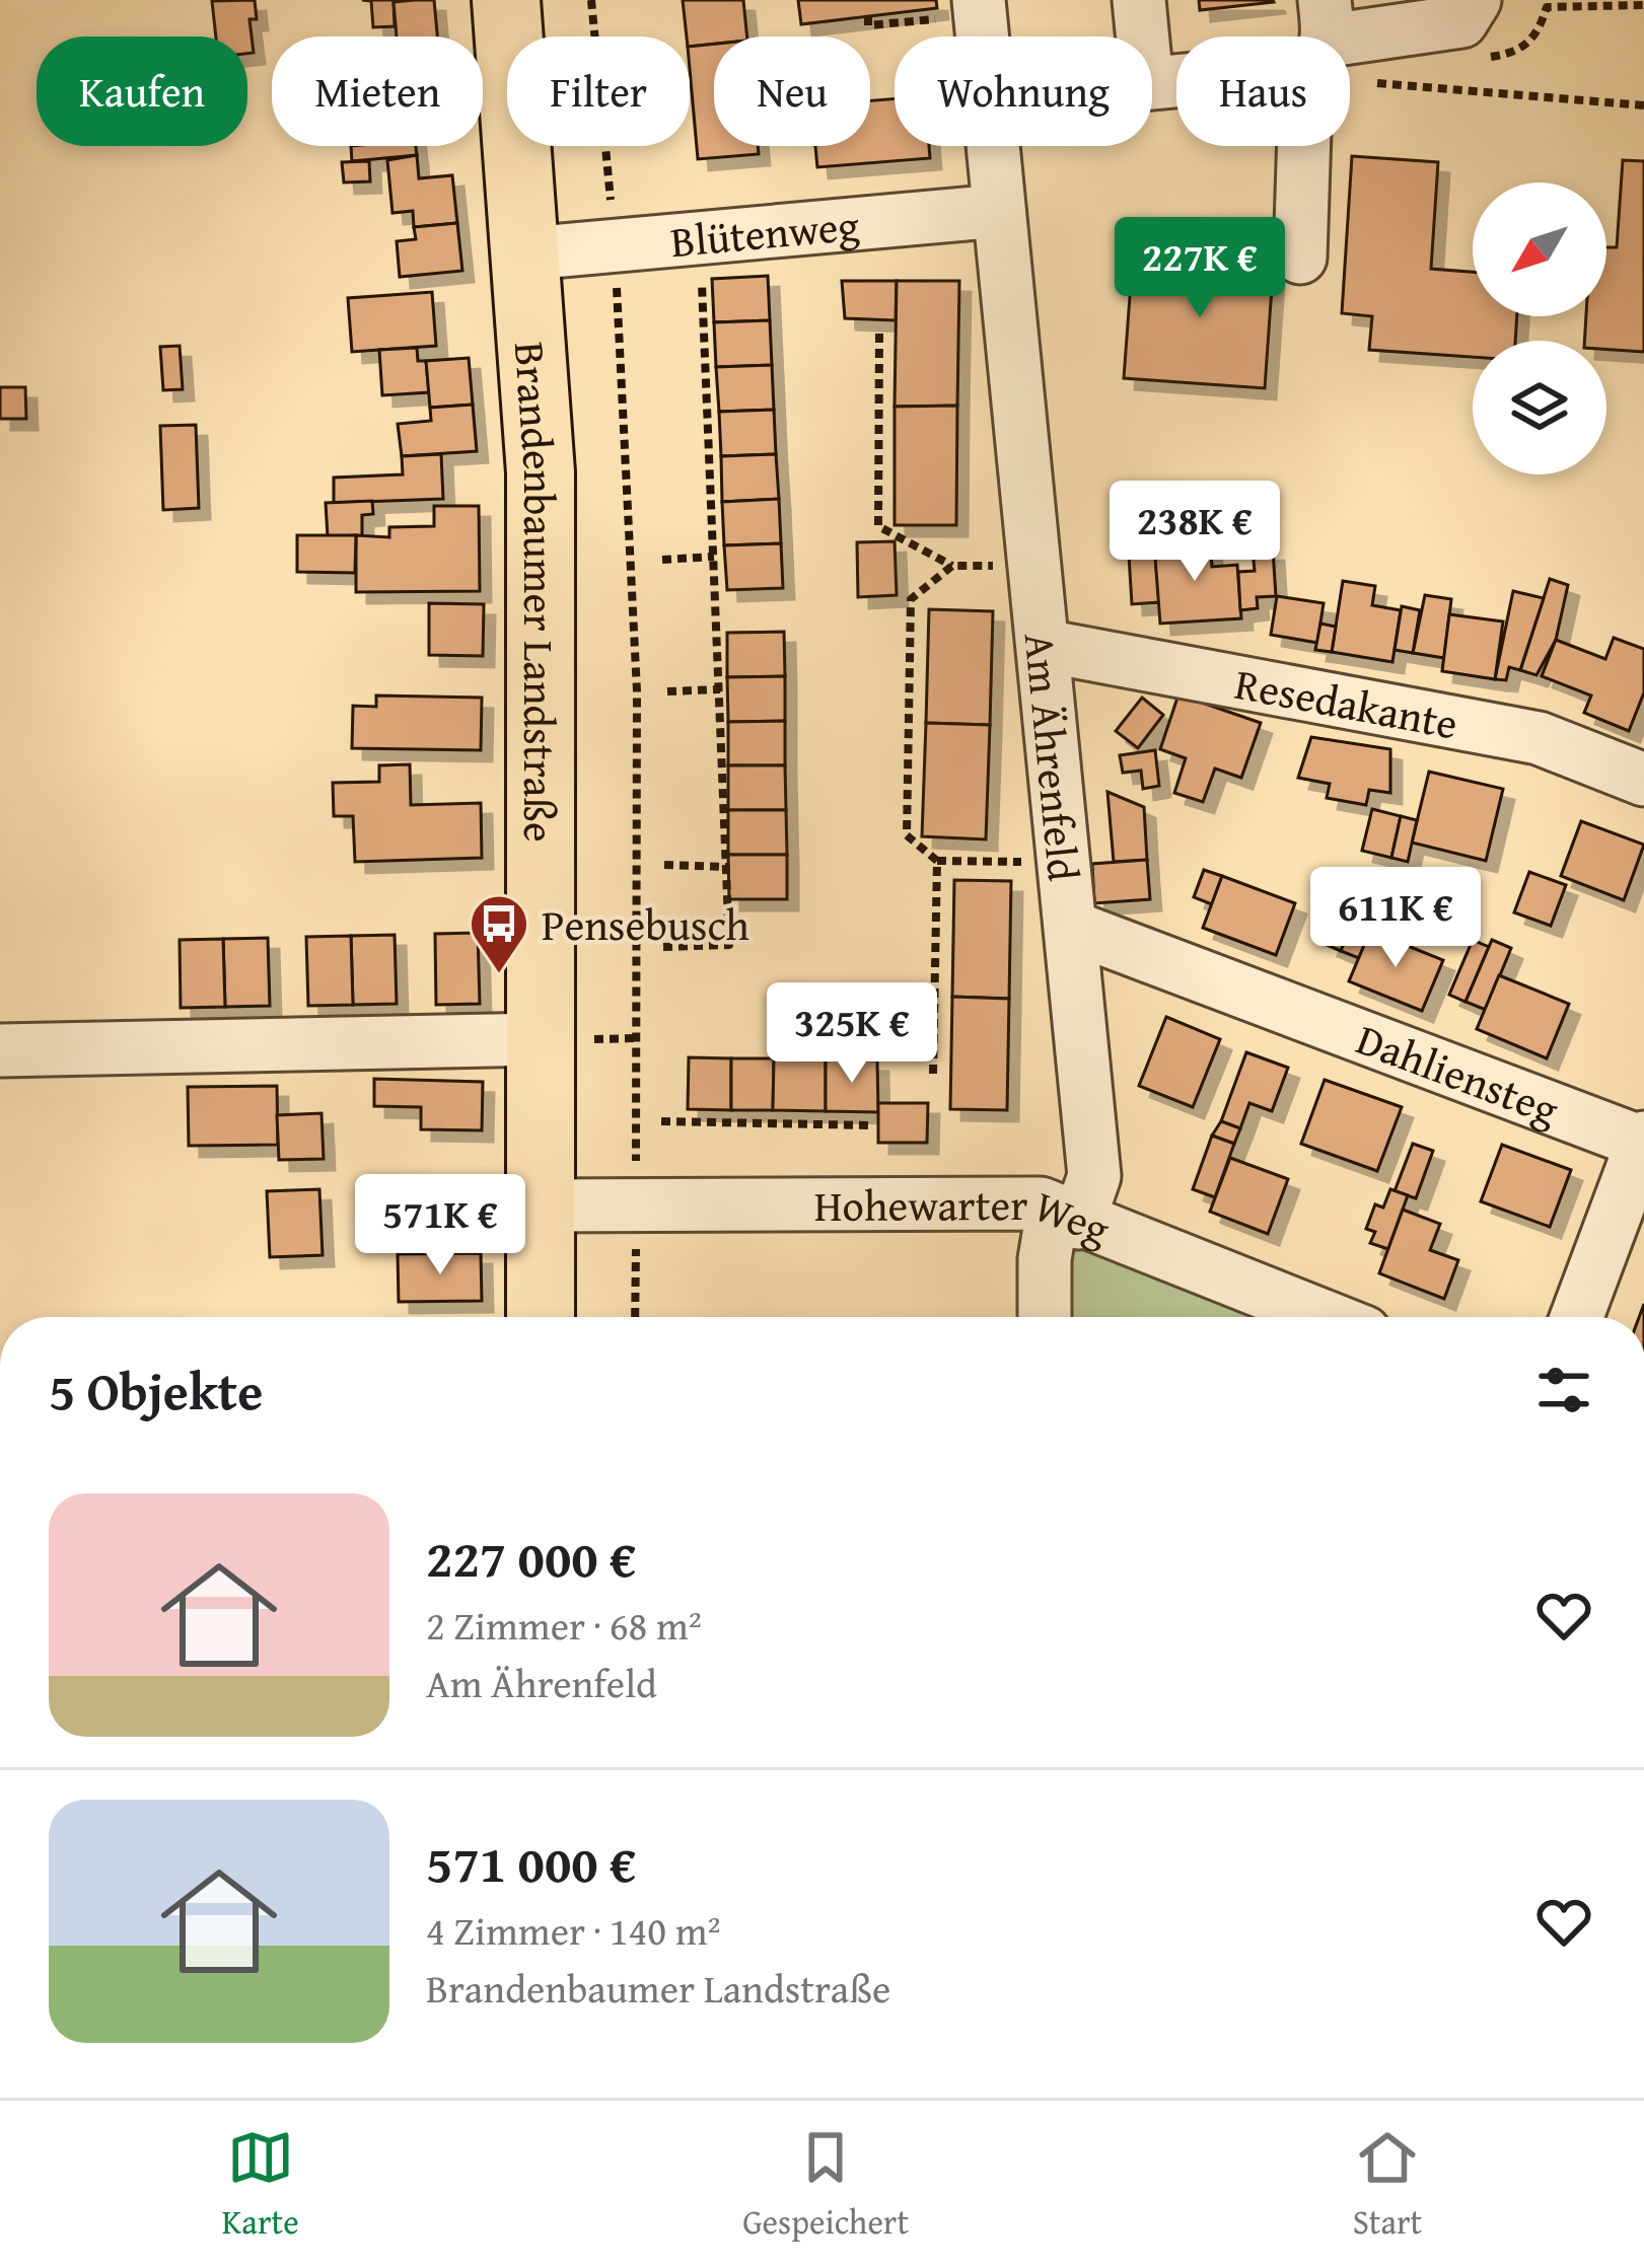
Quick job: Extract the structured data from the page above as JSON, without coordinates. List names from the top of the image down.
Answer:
{
  "streets": {
    "main road": ["Brandenbaumer Landstraße"],
    "street": [
      "Blütenweg",
      "Resedakante",
      "Am Ährenfeld",
      "Dahliensteg",
      "Hohewarter Weg"
    ]
  },
  "crossings": [
    ["Blütenweg", "Brandenbaumer Landstraße"],
    ["Blütenweg", "Am Ährenfeld"],
    ["Brandenbaumer Landstraße", "Hohewarter Weg"],
    ["Resedakante", "Am Ährenfeld"],
    ["Am Ährenfeld", "Dahliensteg"],
    ["Am Ährenfeld", "Hohewarter Weg"]
  ],
  "places": {
    "bus stop": ["Pensebusch"]
  },
  "north": "bottom left",
  "page": {
    "chip": [
      "Kaufen",
      "Mieten",
      "Filter",
      "Neu",
      "Wohnung",
      "Haus"
    ],
    "price": [
      "227K €",
      "238K €",
      "611K €",
      "325K €",
      "571K €"
    ],
    "heading": "5 Objekte",
    "list": [
      {
        "name": "227 000 €",
        "note": "2 Zimmer · 68 m² · Am Ährenfeld"
      },
      {
        "name": "571 000 €",
        "note": "4 Zimmer · 140 m² · Brandenbaumer Landstraße"
      }
    ],
    "tabs": ["Karte", "Gespeichert", "Start"]
  }
}
